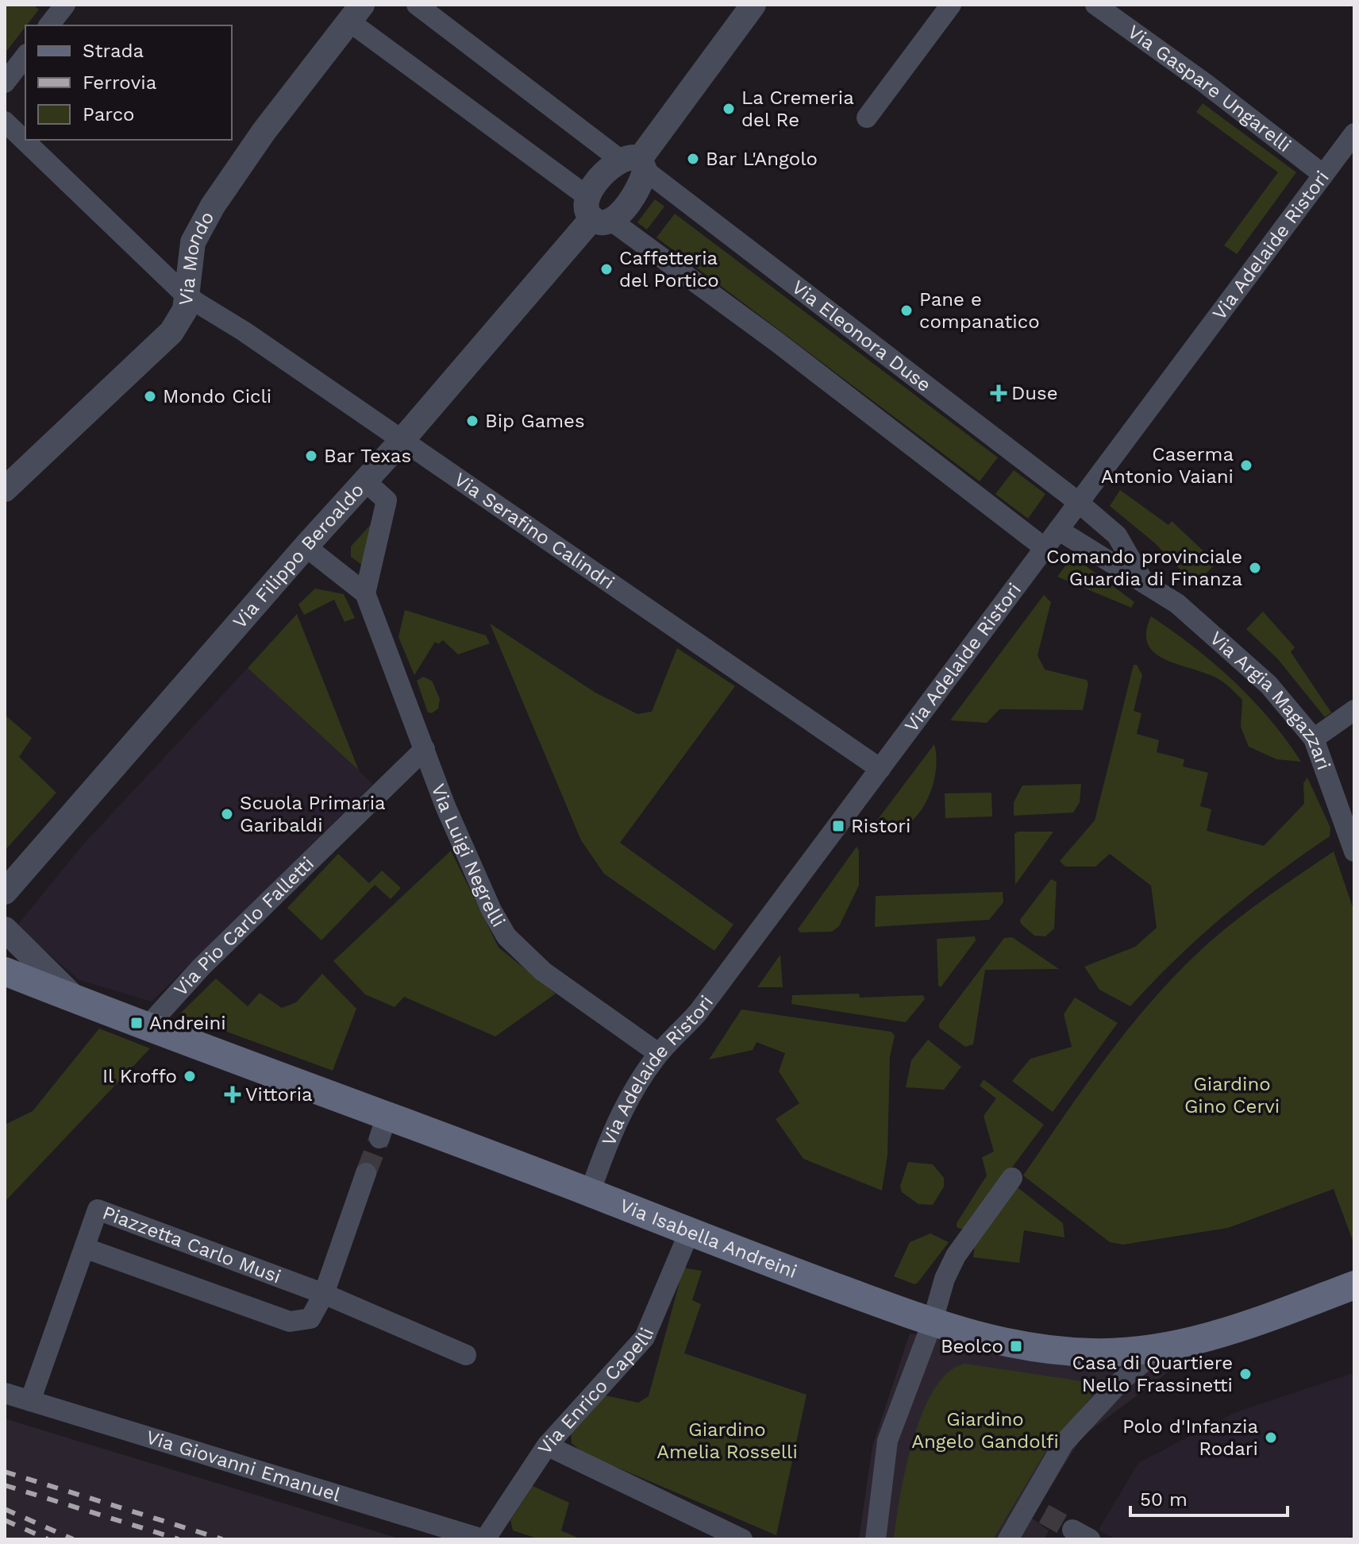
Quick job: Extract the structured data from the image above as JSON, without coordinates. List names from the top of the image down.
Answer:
{
  "streets": {
    "main road": ["Via Isabella Andreini"],
    "street": [
      "Via Gaspare Ungarelli",
      "Via Adelaide Ristori",
      "Via Mondo",
      "Via Eleonora Duse",
      "Via Serafino Calindri",
      "Via Filippo Beroaldo",
      "Via Argia Magazzari",
      "Via Luigi Negrelli",
      "Via Pio Carlo Falletti",
      "Piazzetta Carlo Musi",
      "Via Enrico Capelli",
      "Via Giovanni Emanuel"
    ]
  },
  "crossings": [
    ["Via Gaspare Ungarelli", "Via Adelaide Ristori"],
    ["Via Adelaide Ristori", "Via Eleonora Duse"],
    ["Via Adelaide Ristori", "Via Serafino Calindri"],
    ["Via Adelaide Ristori", "Via Argia Magazzari"],
    ["Via Adelaide Ristori", "Via Luigi Negrelli"],
    ["Via Adelaide Ristori", "Via Isabella Andreini"],
    ["Via Mondo", "Via Serafino Calindri"],
    ["Via Eleonora Duse", "Via Argia Magazzari"],
    ["Via Serafino Calindri", "Via Filippo Beroaldo"],
    ["Via Luigi Negrelli", "Via Pio Carlo Falletti"],
    ["Via Pio Carlo Falletti", "Via Isabella Andreini"],
    ["Via Isabella Andreini", "Via Enrico Capelli"],
    ["Piazzetta Carlo Musi", "Via Giovanni Emanuel"],
    ["Via Enrico Capelli", "Via Giovanni Emanuel"]
  ],
  "parks": ["Giardino Gino Cervi", "Giardino Angelo Gandolfi", "Giardino Amelia Rosselli"],
  "places": {
    "other": [
      "La Cremeria del Re",
      "Bar L'Angolo",
      "Caffetteria del Portico",
      "Pane e companatico",
      "Mondo Cicli",
      "Bip Games",
      "Bar Texas",
      "Caserma Antonio Vaiani",
      "Comando provinciale Guardia di Finanza",
      "Scuola Primaria Garibaldi",
      "Il Kroffo",
      "Casa di Quartiere Nello Frassinetti",
      "Polo d'Infanzia Rodari"
    ],
    "health": ["Duse", "Vittoria"],
    "transit": ["Ristori", "Andreini", "Beolco"]
  },
  "legend": ["Strada", "Ferrovia", "Parco"],
  "scale_bar": "50 m"
}
